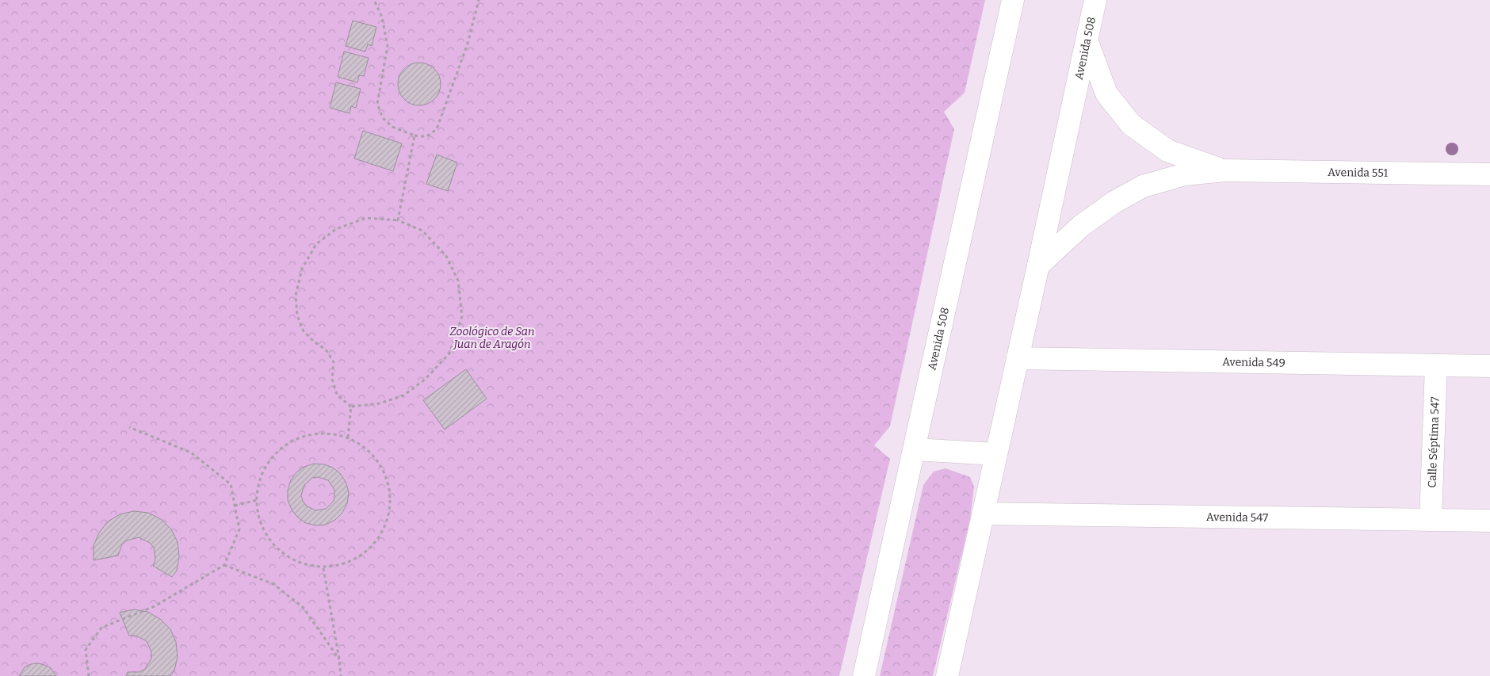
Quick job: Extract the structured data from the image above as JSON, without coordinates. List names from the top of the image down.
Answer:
{
  "streets": {
    "street": [
      "Avenida 508",
      "Avenida 551",
      "Avenida 549",
      "Calle Séptima 547",
      "Avenida 547"
    ]
  },
  "crossings": [
    ["Avenida 508", "Avenida 551"],
    ["Avenida 508", "Avenida 549"],
    ["Avenida 508", "Avenida 547"],
    ["Avenida 549", "Calle Séptima 547"],
    ["Calle Séptima 547", "Avenida 547"]
  ],
  "parks": ["Zoológico de San Juan de Aragón"]
}
